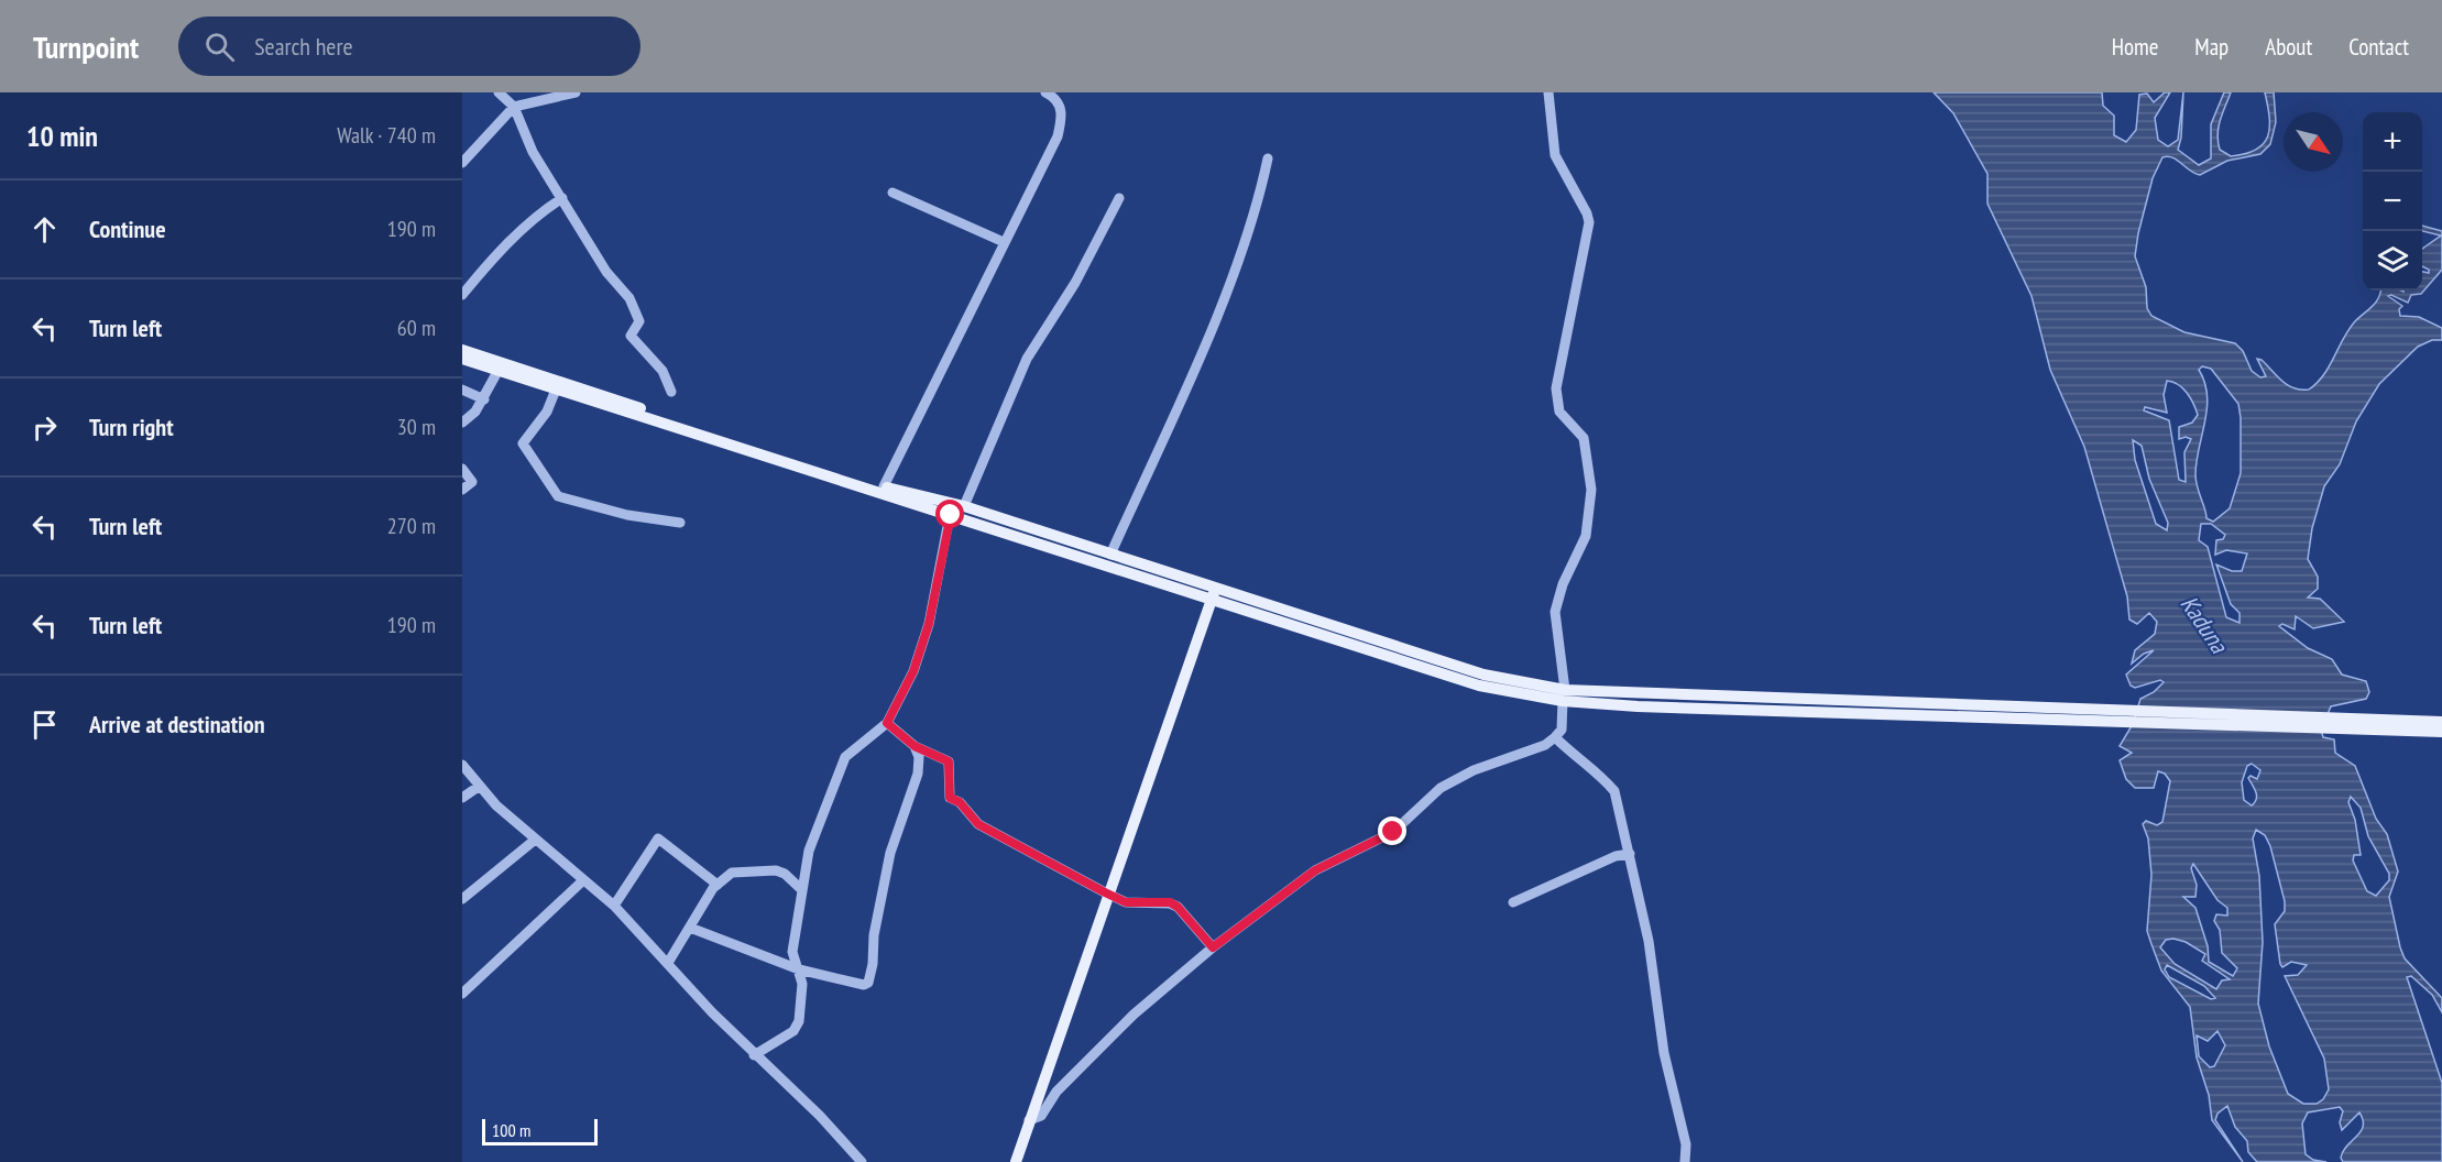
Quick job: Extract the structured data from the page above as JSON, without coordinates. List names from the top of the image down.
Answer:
{
  "water": ["Kaduna"],
  "scale_bar": "100 m",
  "north": "bottom right",
  "page": {
    "header": "Turnpoint",
    "search": "Search here",
    "nav": [
      "Home",
      "Map",
      "About",
      "Contact"
    ],
    "heading": ["10 min", "Walk · 740 m"],
    "map_buttons": ["+", "−"],
    "list": [
      ["Continue", "190 m"],
      ["Turn left", "60 m"],
      ["Turn right", "30 m"],
      ["Turn left", "270 m"],
      ["Turn left", "190 m"],
      "Arrive at destination"
    ],
    "scale": "100 m"
  }
}
